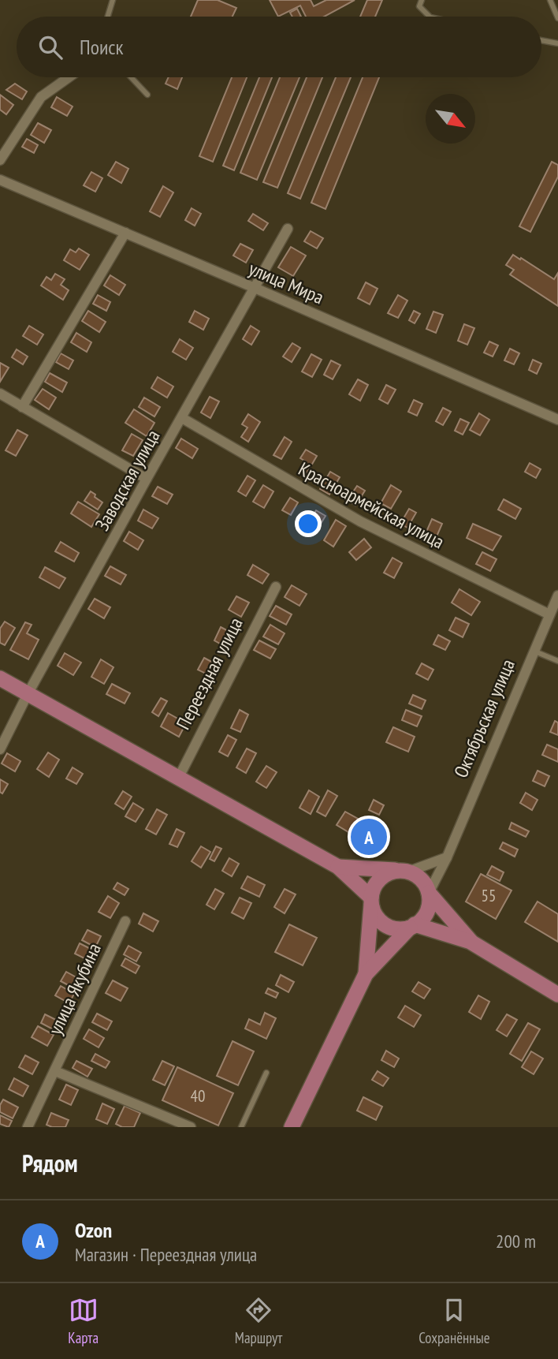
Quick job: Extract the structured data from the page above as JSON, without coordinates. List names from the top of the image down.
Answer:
{
  "streets": {
    "street": [
      "улица Мира",
      "Заводская улица",
      "Красноармейская улица",
      "Переездная улица",
      "Октябрьская улица",
      "улица Якубина"
    ]
  },
  "crossings": [
    ["улица Мира", "Заводская улица"],
    ["Заводская улица", "Красноармейская улица"],
    ["Красноармейская улица", "Октябрьская улица"]
  ],
  "house_numbers": ["55", "40"],
  "north": "bottom right",
  "page": {
    "search": "Поиск",
    "pins": "A",
    "heading": "Рядом",
    "list": [
      {
        "mark": "A",
        "name": "Ozon",
        "note": "Магазин · Переездная улица",
        "value": "200 m"
      }
    ],
    "nav": ["Карта", "Маршрут", "Сохранённые"]
  }
}
